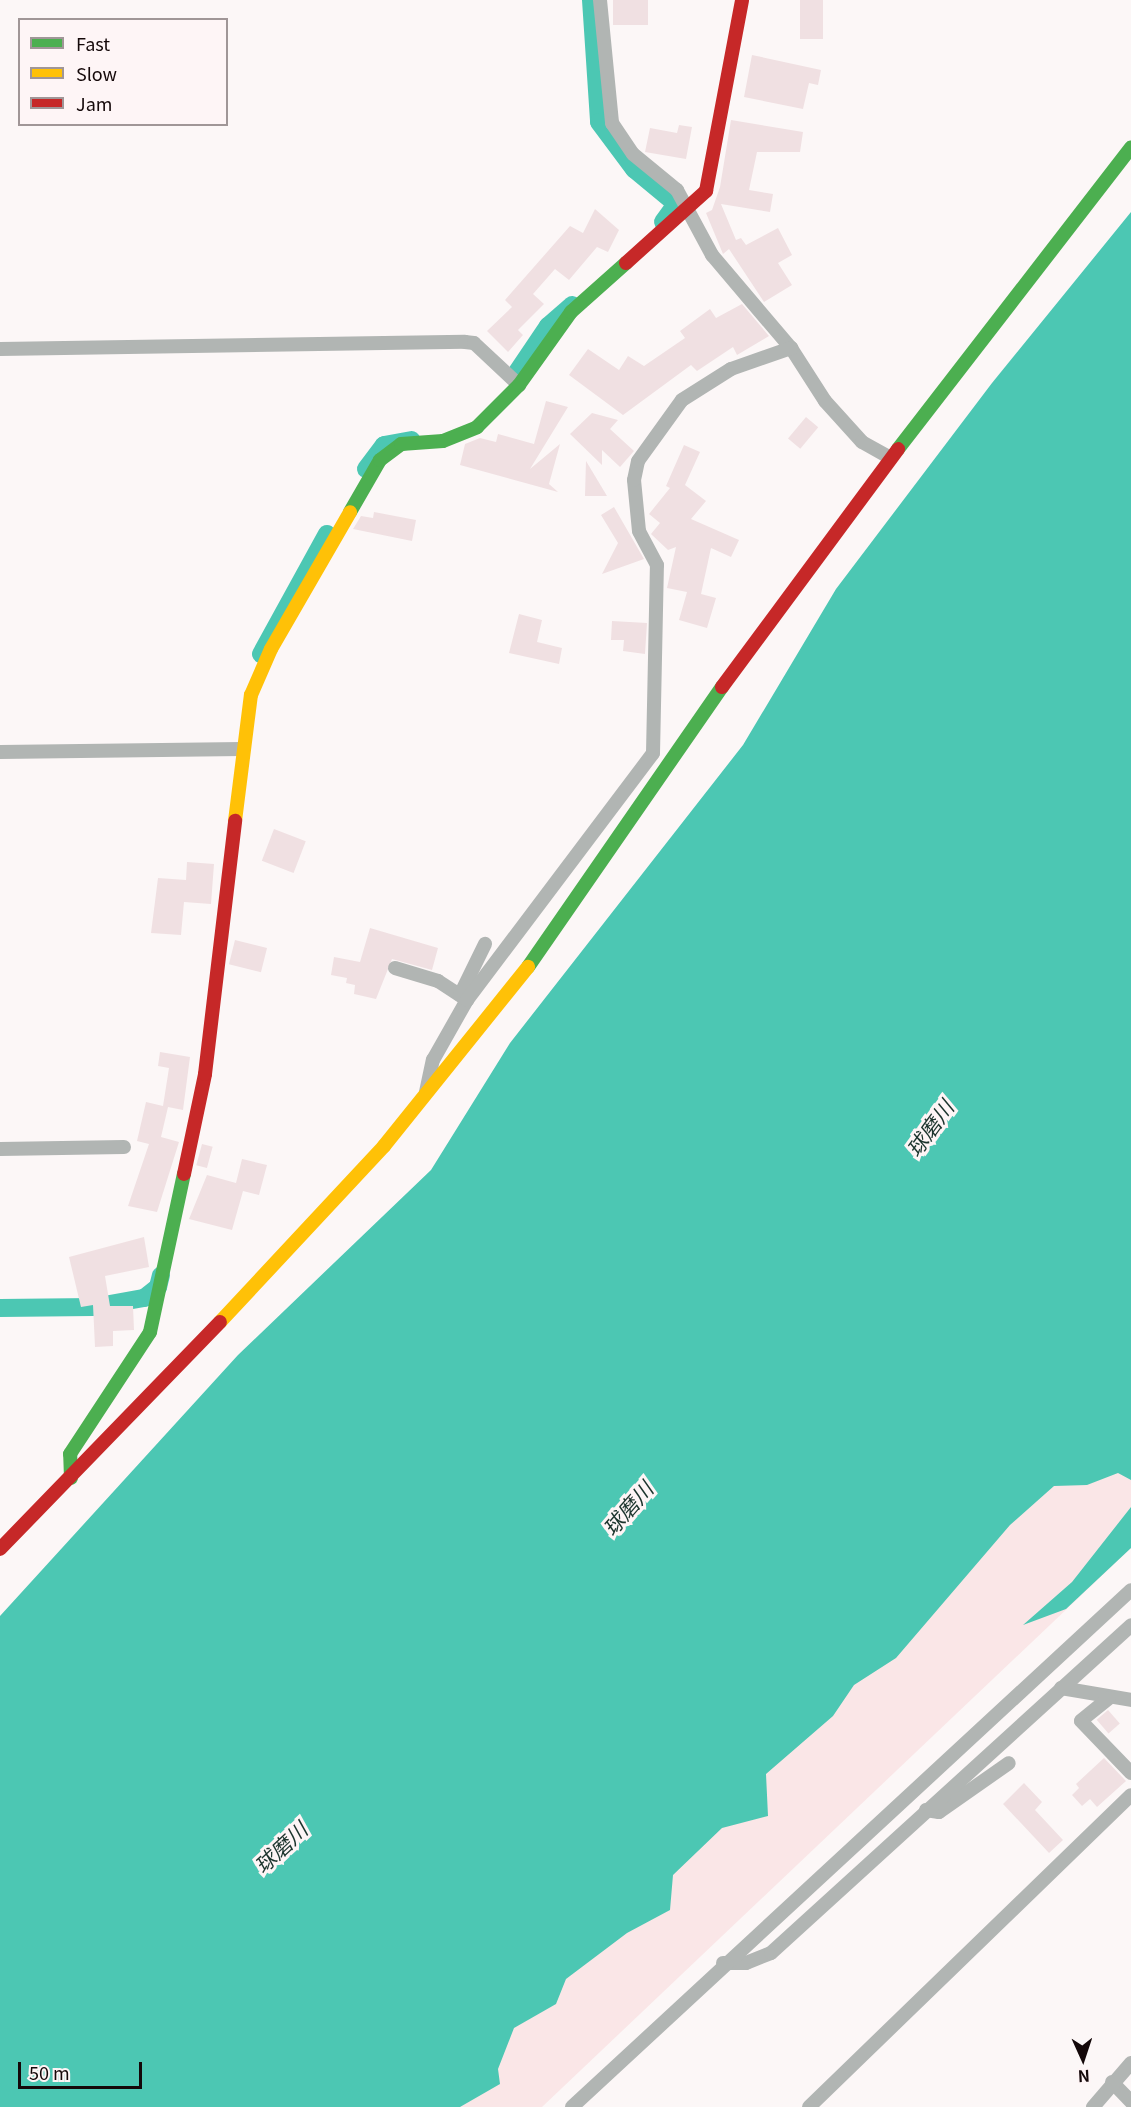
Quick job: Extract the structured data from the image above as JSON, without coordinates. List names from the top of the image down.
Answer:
{
  "water": ["球磨川"],
  "legend": ["Fast", "Slow", "Jam"],
  "scale_bar": "50 m",
  "north": "bottom"
}
